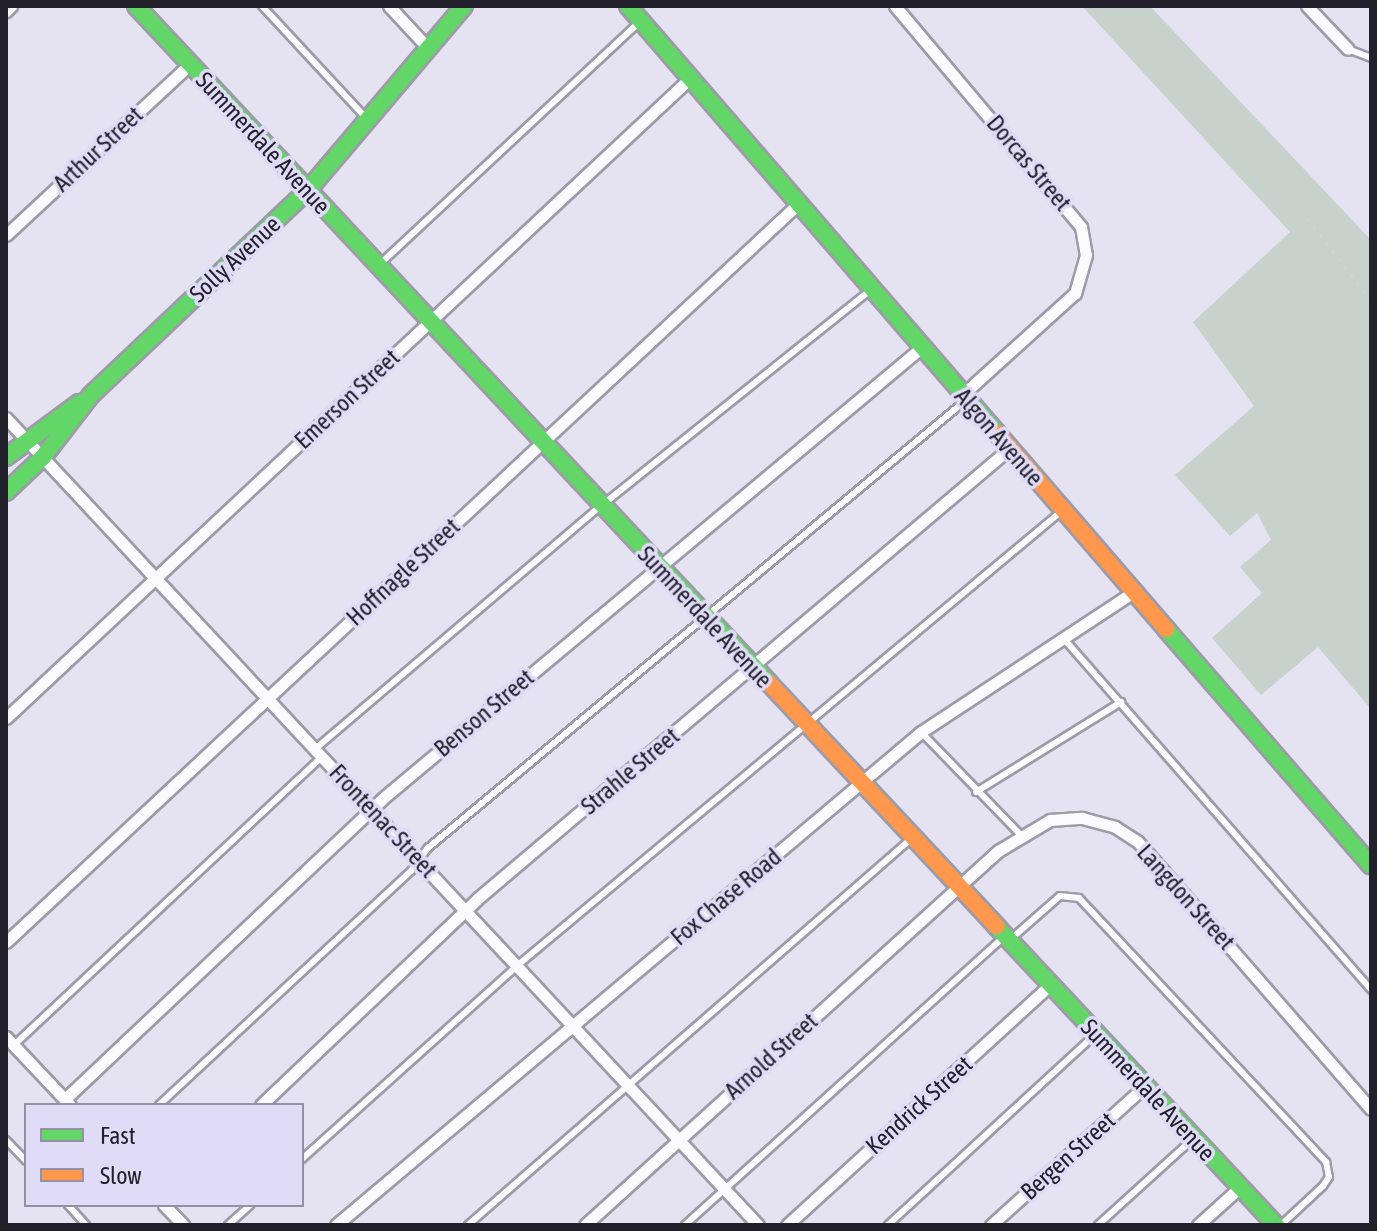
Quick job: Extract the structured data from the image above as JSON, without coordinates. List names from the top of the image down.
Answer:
{
  "streets": {
    "street": [
      "Summerdale Avenue",
      "Arthur Street",
      "Dorcas Street",
      "Solly Avenue",
      "Emerson Street",
      "Algon Avenue",
      "Hoffnagle Street",
      "Benson Street",
      "Strahle Street",
      "Frontenac Street",
      "Fox Chase Road",
      "Langdon Street",
      "Arnold Street",
      "Kendrick Street",
      "Bergen Street"
    ]
  },
  "crossings": [
    ["Summerdale Avenue", "Arthur Street"],
    ["Summerdale Avenue", "Solly Avenue"],
    ["Summerdale Avenue", "Emerson Street"],
    ["Summerdale Avenue", "Hoffnagle Street"],
    ["Summerdale Avenue", "Benson Street"],
    ["Summerdale Avenue", "Strahle Street"],
    ["Summerdale Avenue", "Fox Chase Road"],
    ["Summerdale Avenue", "Langdon Street"],
    ["Summerdale Avenue", "Arnold Street"],
    ["Summerdale Avenue", "Kendrick Street"],
    ["Summerdale Avenue", "Bergen Street"],
    ["Dorcas Street", "Algon Avenue"],
    ["Solly Avenue", "Frontenac Street"],
    ["Emerson Street", "Algon Avenue"],
    ["Emerson Street", "Frontenac Street"],
    ["Algon Avenue", "Hoffnagle Street"],
    ["Algon Avenue", "Benson Street"],
    ["Algon Avenue", "Strahle Street"],
    ["Algon Avenue", "Fox Chase Road"],
    ["Hoffnagle Street", "Frontenac Street"],
    ["Benson Street", "Frontenac Street"],
    ["Strahle Street", "Frontenac Street"],
    ["Frontenac Street", "Fox Chase Road"],
    ["Frontenac Street", "Arnold Street"],
    ["Langdon Street", "Arnold Street"]
  ],
  "legend": ["Fast", "Slow"]
}
